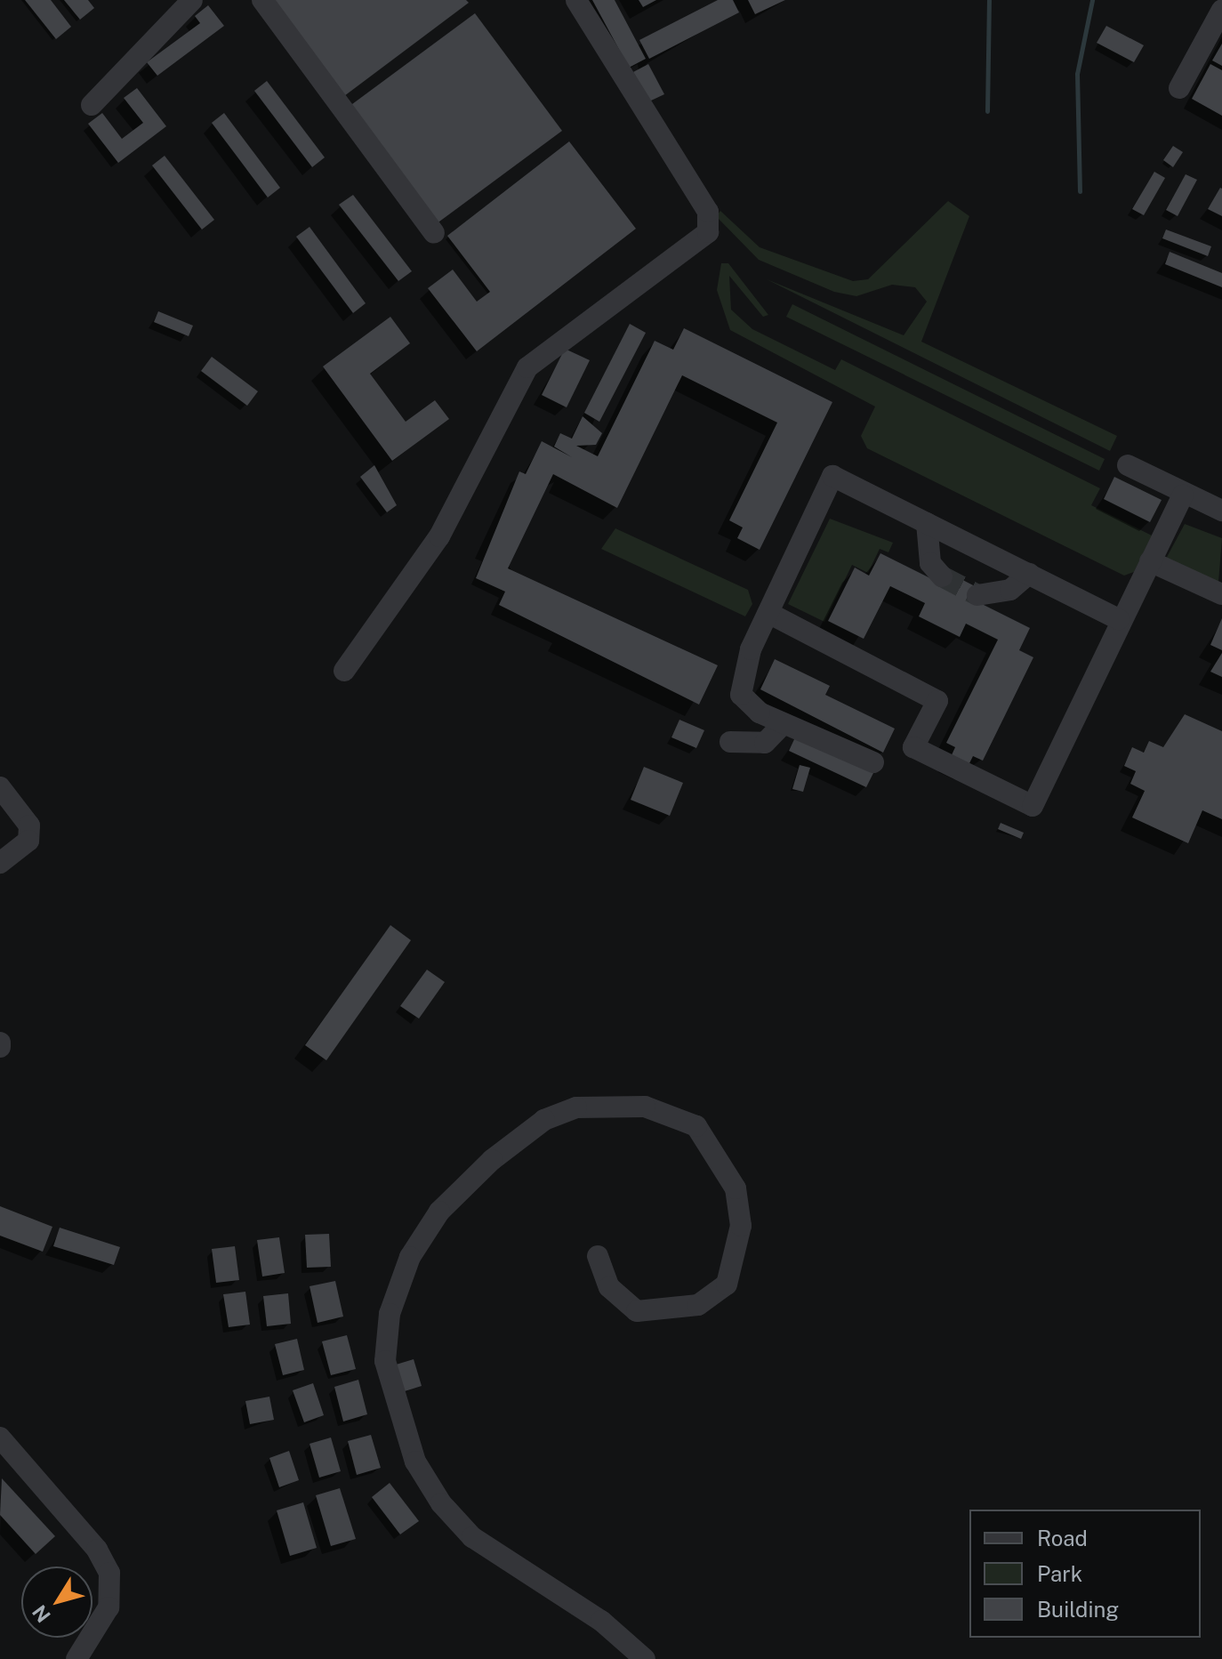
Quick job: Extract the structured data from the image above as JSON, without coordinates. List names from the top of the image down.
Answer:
{
  "legend": ["Road", "Park", "Building"],
  "north": "bottom left"
}
